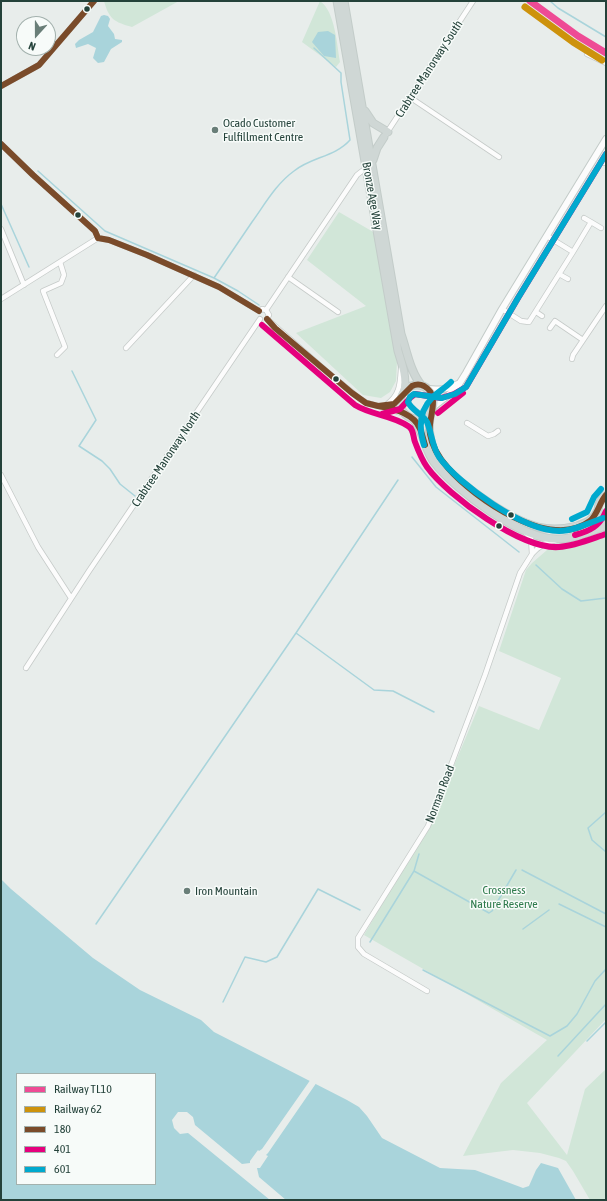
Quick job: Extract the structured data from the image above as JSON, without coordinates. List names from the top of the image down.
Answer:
{
  "streets": {
    "main road": ["Bronze Age Way"],
    "street": ["Crabtree Manorway South", "Crabtree Manorway North", "Norman Road"]
  },
  "parks": ["Crossness Nature Reserve"],
  "places": ["Ocado Customer Fulfillment Centre", "Iron Mountain"],
  "lines": [
    "rail line TL10",
    "transit line 180",
    "rail line 62",
    "transit line 401",
    "transit line 601"
  ],
  "legend": [
    "Railway TL10",
    "Railway 62",
    "180",
    "401",
    "601"
  ],
  "north": "bottom"
}
